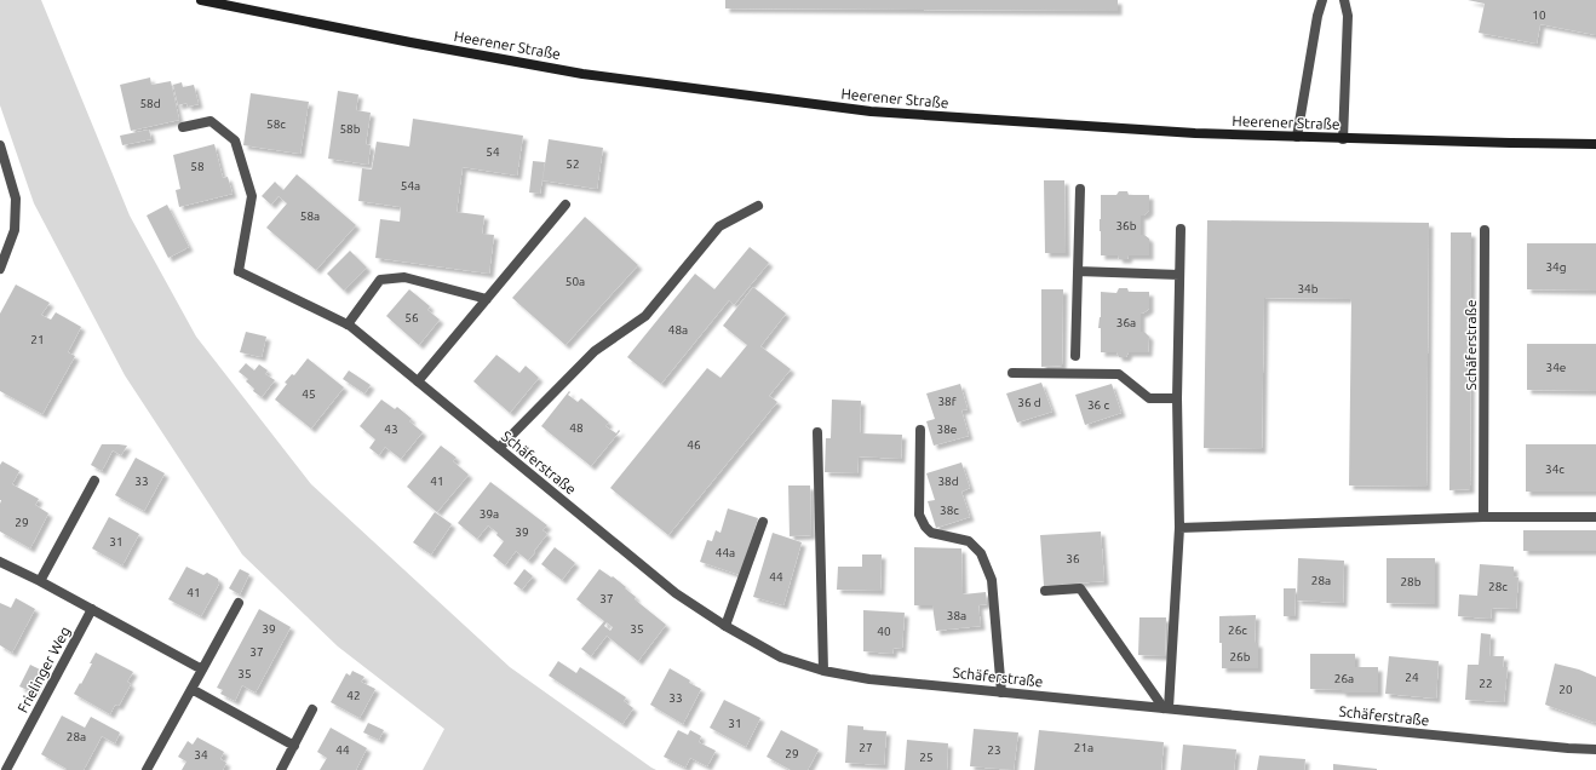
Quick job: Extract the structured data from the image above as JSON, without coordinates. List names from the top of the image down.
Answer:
{
  "streets": {
    "main road": ["Heerener Straße"],
    "street": ["Schäferstraße", "Frielinger Weg"]
  },
  "house_numbers": [
    "10",
    "58d",
    "58c",
    "58b",
    "54",
    "52",
    "58",
    "54a",
    "58a",
    "36b",
    "34g",
    "50a",
    "34b",
    "56",
    "36a",
    "48a",
    "21",
    "34e",
    "45",
    "38f",
    "36 d",
    "36 c",
    "48",
    "43",
    "38e",
    "46",
    "34c",
    "33",
    "41",
    "38d",
    "38c",
    "39a",
    "29",
    "39",
    "31",
    "44a",
    "36",
    "44",
    "28a",
    "28b",
    "28c",
    "41",
    "37",
    "38a",
    "39",
    "35",
    "26c",
    "40",
    "37",
    "26b",
    "35",
    "24",
    "26a",
    "22",
    "20",
    "42",
    "33",
    "31",
    "28a",
    "27",
    "21a",
    "44",
    "23",
    "29",
    "34",
    "25"
  ]
}
